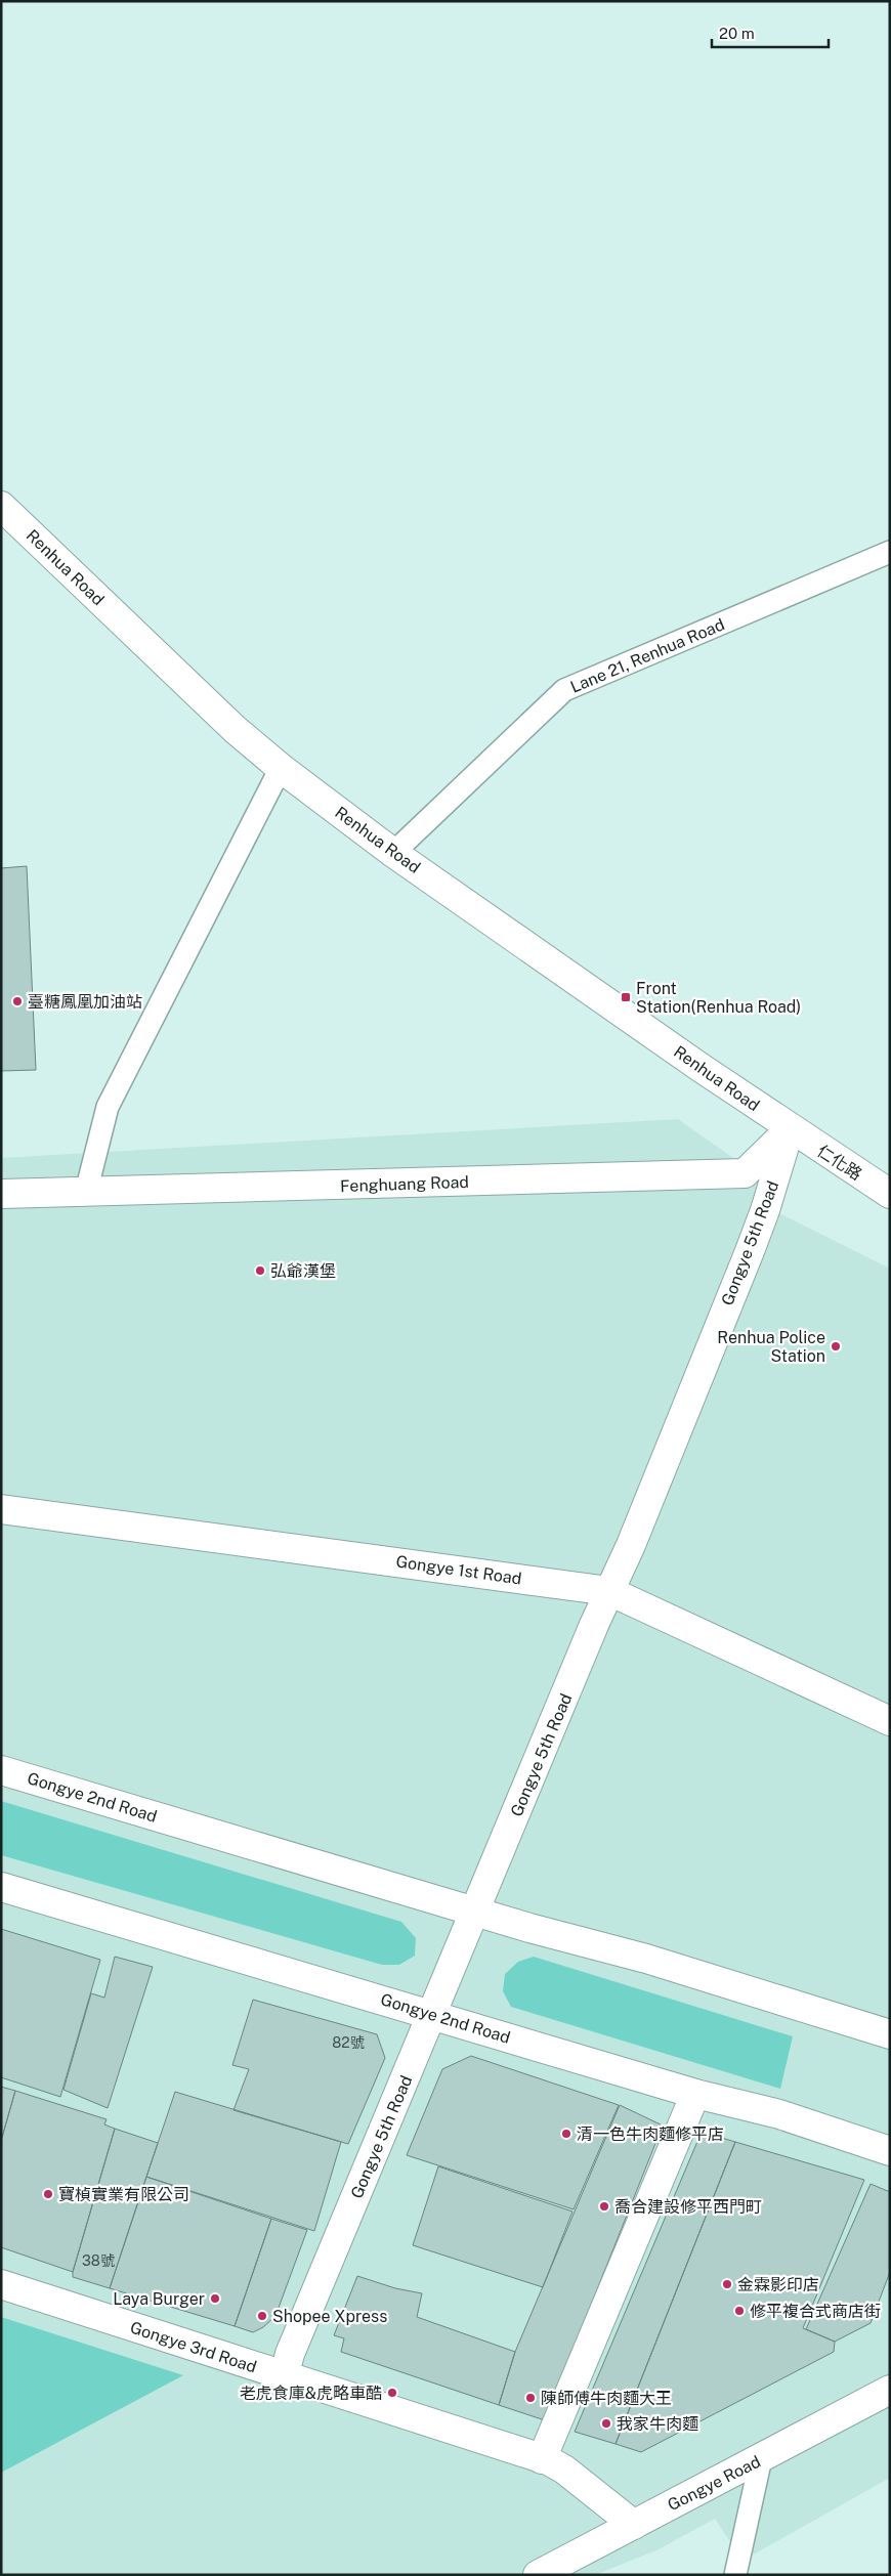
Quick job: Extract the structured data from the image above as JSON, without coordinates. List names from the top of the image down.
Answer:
{
  "streets": {
    "street": [
      "Renhua Road",
      "仁化路",
      "Fenghuang Road",
      "Gongye 5th Road",
      "Gongye 1st Road",
      "Gongye 2nd Road",
      "Gongye 3rd Road",
      "Gongye Road"
    ],
    "lane": ["Lane 21, Renhua Road"]
  },
  "crossings": [
    ["Renhua Road", "Lane 21, Renhua Road"],
    ["Renhua Road", "仁化路"],
    ["Renhua Road", "Fenghuang Road"],
    ["Renhua Road", "Gongye 5th Road"],
    ["仁化路", "Fenghuang Road"],
    ["仁化路", "Gongye 5th Road"],
    ["Fenghuang Road", "Gongye 5th Road"],
    ["Gongye 5th Road", "Gongye 1st Road"],
    ["Gongye 5th Road", "Gongye 2nd Road"],
    ["Gongye 5th Road", "Gongye 3rd Road"],
    ["Gongye 3rd Road", "Gongye Road"]
  ],
  "places": {
    "transit": ["Front Station(Renhua Road)"],
    "other": [
      "臺糖鳳凰加油站",
      "弘爺漢堡",
      "Renhua Police Station",
      "清一色牛肉麵修平店",
      "寶楨實業有限公司",
      "喬合建設修平西門町",
      "金霖影印店",
      "Laya Burger",
      "修平複合式商店街",
      "Shopee Xpress",
      "老虎食庫&虎略車酷",
      "陳師傅牛肉麵大王",
      "我家牛肉麵"
    ]
  },
  "house_numbers": ["82號", "38號"],
  "scale_bar": "20 m"
}
